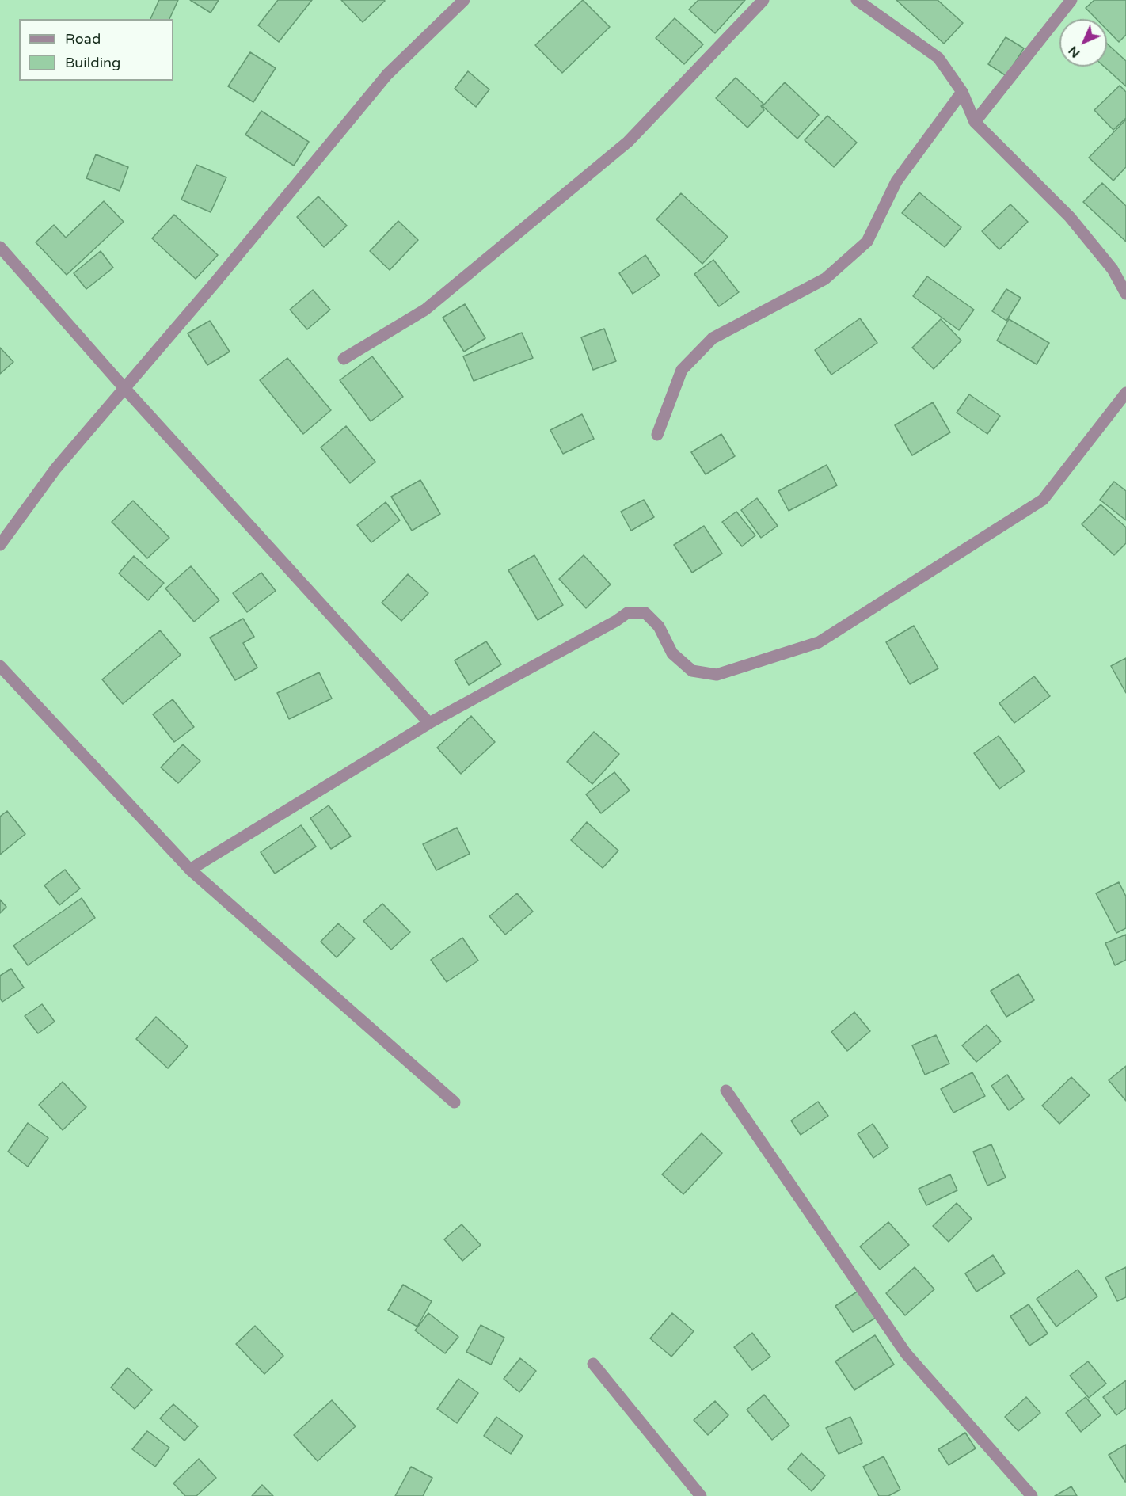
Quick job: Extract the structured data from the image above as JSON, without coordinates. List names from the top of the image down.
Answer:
{
  "legend": ["Road", "Building"],
  "north": "bottom left"
}
